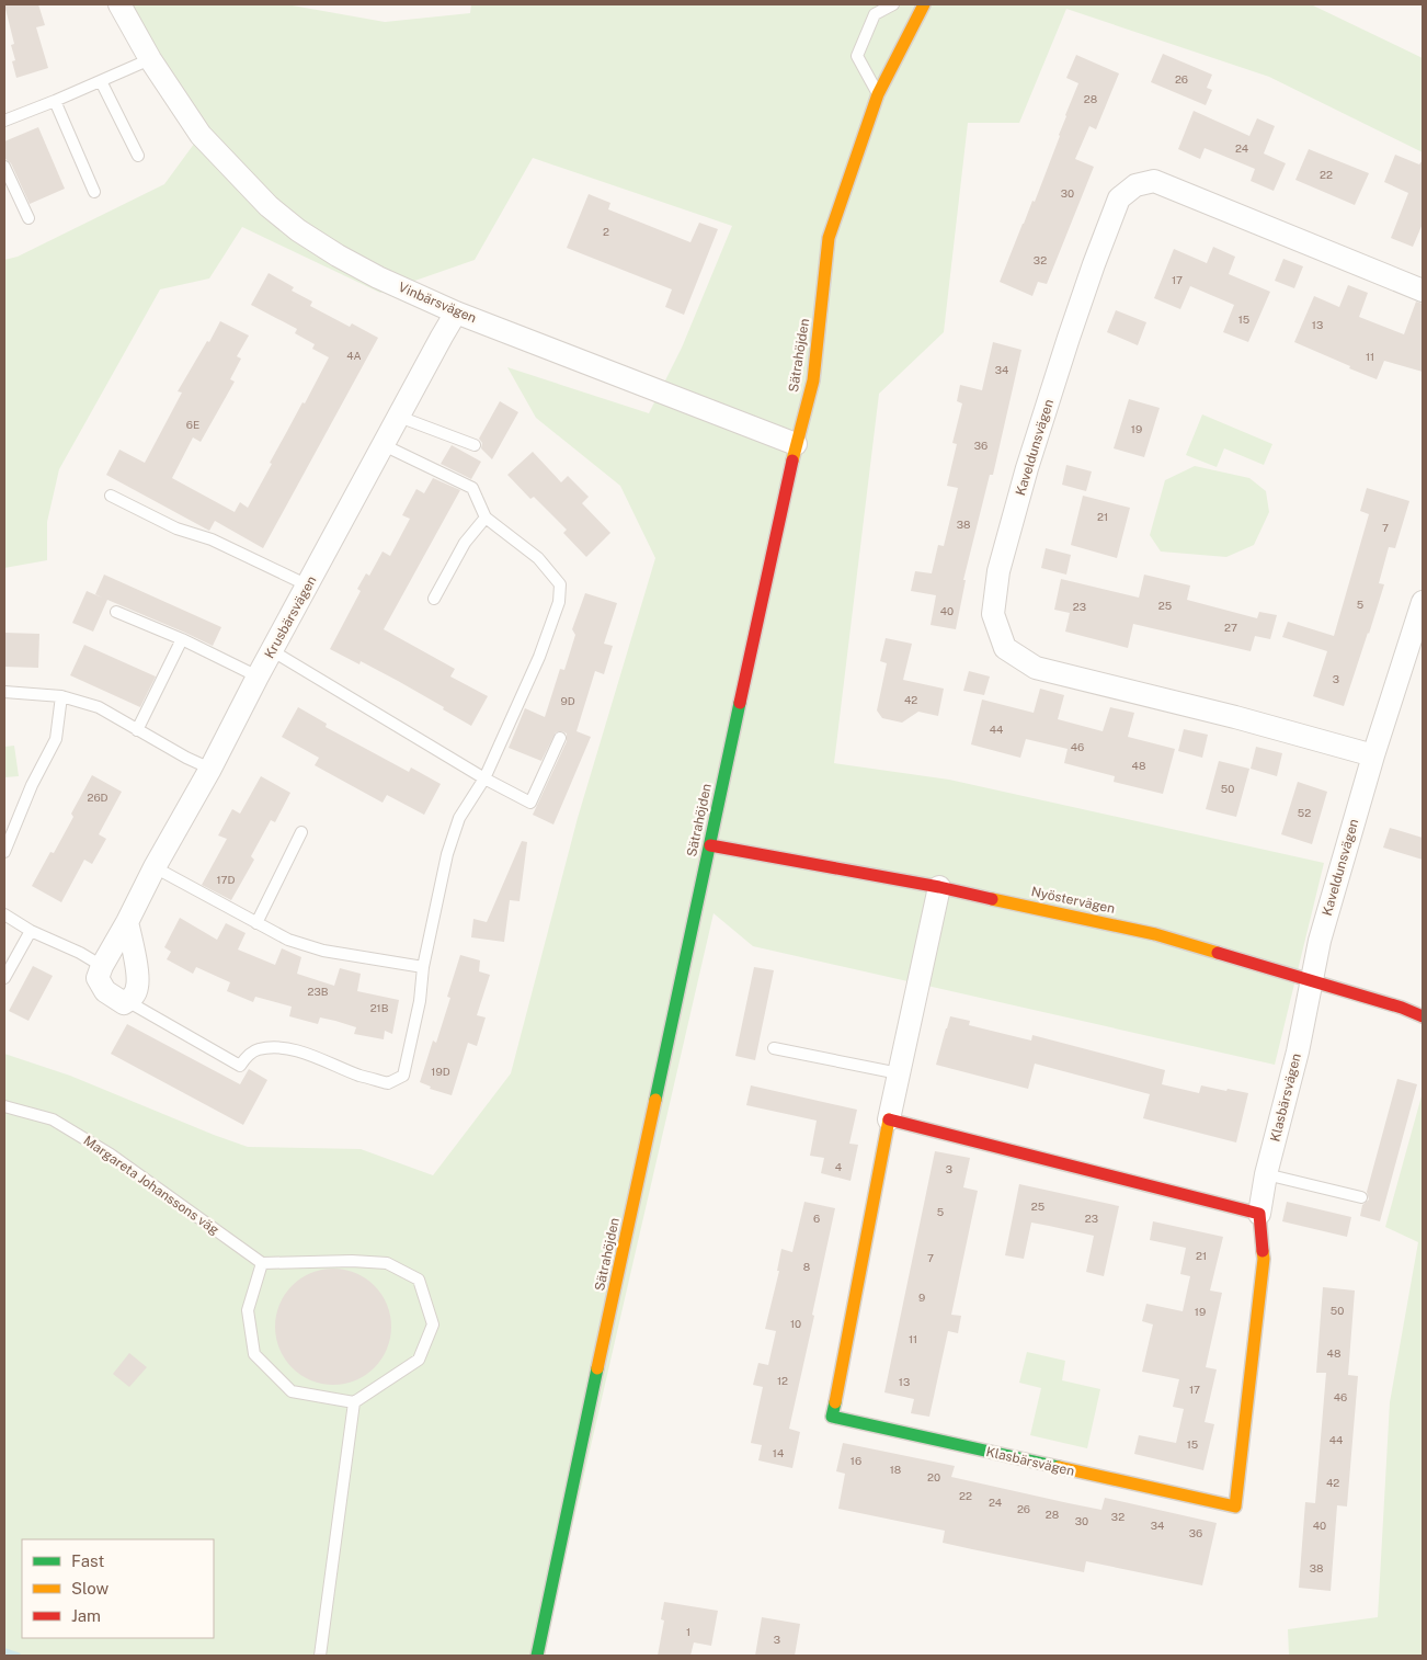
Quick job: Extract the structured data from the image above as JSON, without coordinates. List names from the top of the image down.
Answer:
{
  "streets": {
    "street": [
      "Vinbärsvägen",
      "Sätrahöjden",
      "Kaveldunsvägen",
      "Krusbärsvägen",
      "Nyöstervägen",
      "Klasbärsvägen"
    ],
    "lane": ["Margareta Johanssons väg"]
  },
  "crossings": [
    ["Vinbärsvägen", "Sätrahöjden"],
    ["Vinbärsvägen", "Krusbärsvägen"],
    ["Sätrahöjden", "Nyöstervägen"],
    ["Kaveldunsvägen", "Nyöstervägen"],
    ["Kaveldunsvägen", "Klasbärsvägen"],
    ["Nyöstervägen", "Klasbärsvägen"]
  ],
  "house_numbers": [
    "26",
    "28",
    "24",
    "22",
    "30",
    "2",
    "32",
    "17",
    "15",
    "13",
    "4A",
    "11",
    "34",
    "6E",
    "19",
    "36",
    "21",
    "38",
    "7",
    "5",
    "25",
    "23",
    "40",
    "27",
    "3",
    "42",
    "9D",
    "44",
    "46",
    "48",
    "50",
    "26D",
    "52",
    "17D",
    "23B",
    "21B",
    "19D",
    "4",
    "3",
    "25",
    "5",
    "6",
    "23",
    "21",
    "7",
    "8",
    "9",
    "50",
    "19",
    "10",
    "11",
    "48",
    "12",
    "13",
    "17",
    "46",
    "44",
    "15",
    "14",
    "16",
    "18",
    "20",
    "42",
    "22",
    "24",
    "26",
    "28",
    "32",
    "30",
    "34",
    "40",
    "36",
    "38",
    "1",
    "3"
  ],
  "legend": ["Fast", "Slow", "Jam"]
}
